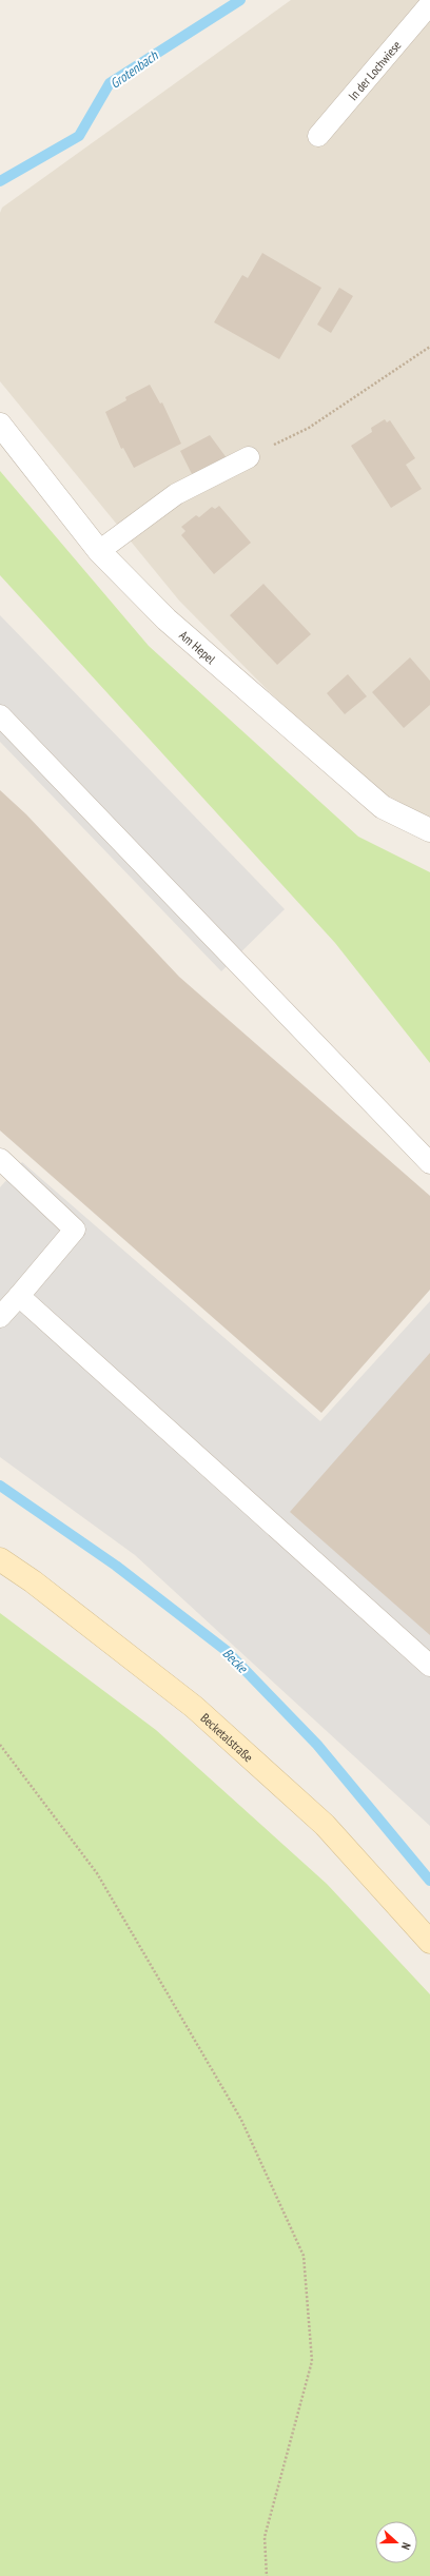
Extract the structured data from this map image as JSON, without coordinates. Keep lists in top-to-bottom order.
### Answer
{
  "streets": {
    "main road": ["Becketalstraße"],
    "street": ["Am Hepel"],
    "lane": ["In der Lochwiese"]
  },
  "water": ["Grotenbach", "Becke"],
  "north": "right"
}
